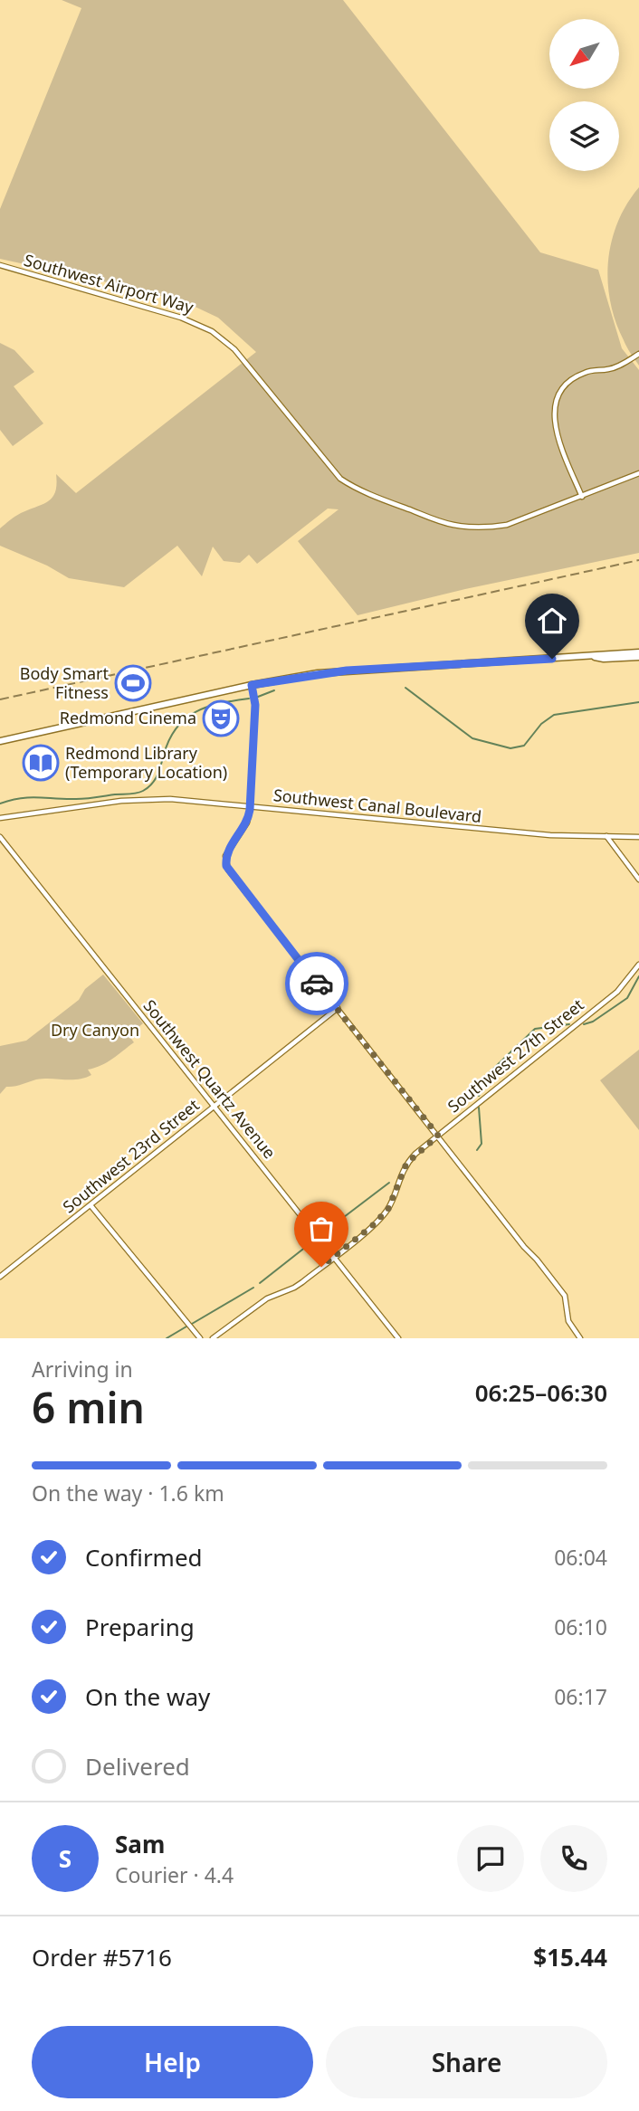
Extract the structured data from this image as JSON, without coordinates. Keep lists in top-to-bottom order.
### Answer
{
  "streets": {
    "main road": [
      "Southwest Airport Way",
      "Southwest Canal Boulevard",
      "Southwest 27th Street",
      "Southwest Quartz Avenue",
      "Southwest 23rd Street"
    ]
  },
  "crossings": [
    ["Southwest 27th Street", "Southwest Quartz Avenue"],
    ["Southwest Quartz Avenue", "Southwest 23rd Street"]
  ],
  "parks": ["Dry Canyon"],
  "places": {
    "sports": ["Body Smart Fitness"],
    "theatre": ["Redmond Cinema"],
    "library": ["Redmond Library (Temporary Location)"]
  },
  "north": "bottom left",
  "page": {
    "heading": ["6 min", "Arriving in", "06:25–06:30"],
    "panel": [
      "Sam",
      "Courier · 4.4",
      "Order #5716",
      "$15.44"
    ],
    "bar": "On the way · 1.6 km",
    "list": [
      ["Confirmed", "06:04"],
      ["Preparing", "06:10"],
      ["On the way", "06:17"],
      "Delivered"
    ],
    "round": "S",
    "buttons": ["Help", "Share"]
  }
}
